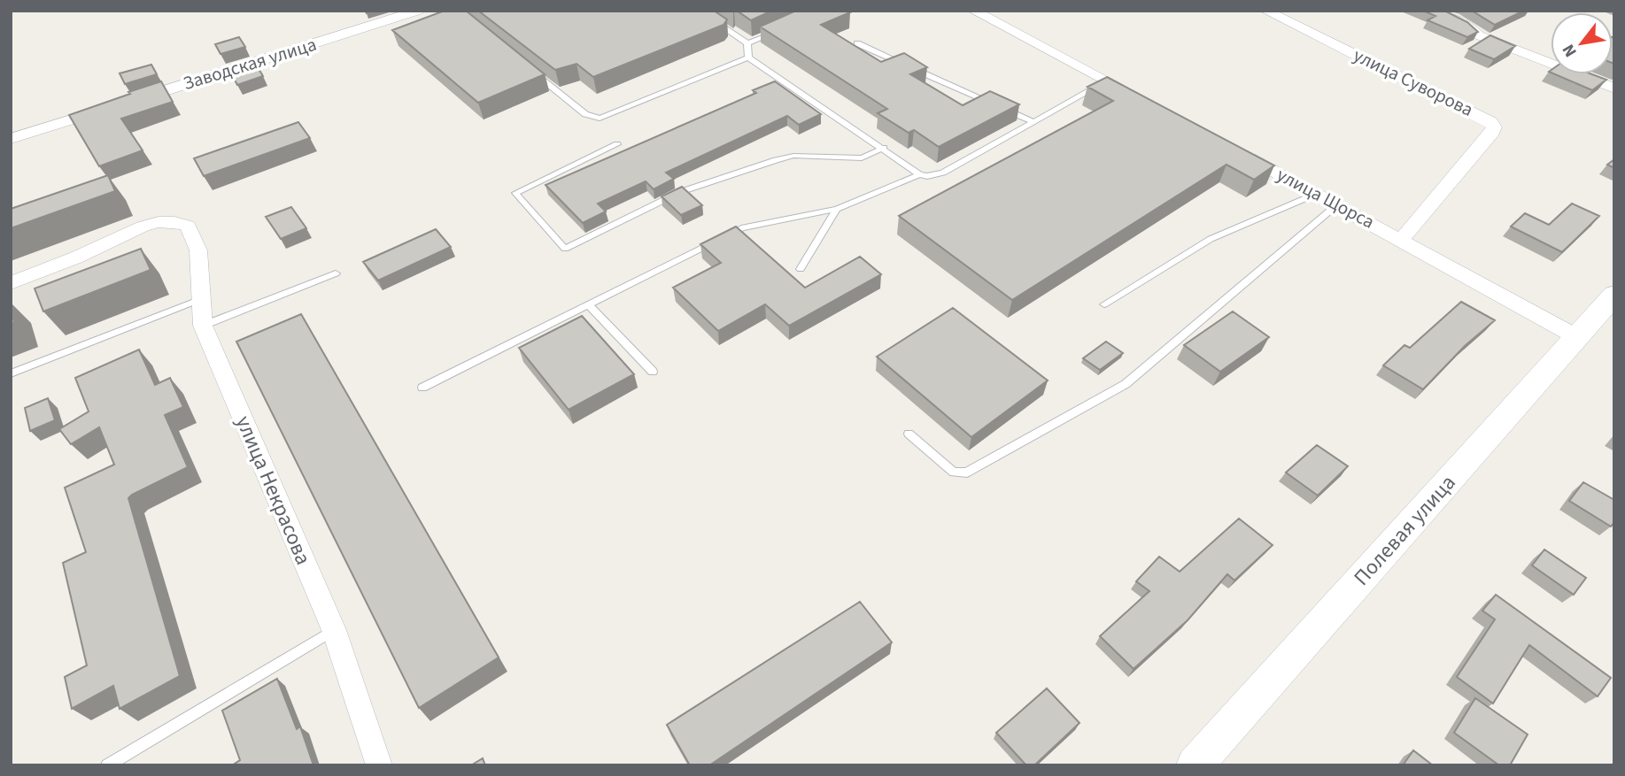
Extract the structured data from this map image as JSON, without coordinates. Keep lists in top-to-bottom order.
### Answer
{
  "streets": {
    "street": [
      "Заводская улица",
      "улица Суворова",
      "улица Щорса",
      "улица Некрасова",
      "Полевая улица"
    ]
  },
  "crossings": [
    ["улица Суворова", "улица Щорса"],
    ["улица Щорса", "Полевая улица"]
  ],
  "north": "bottom left"
}
